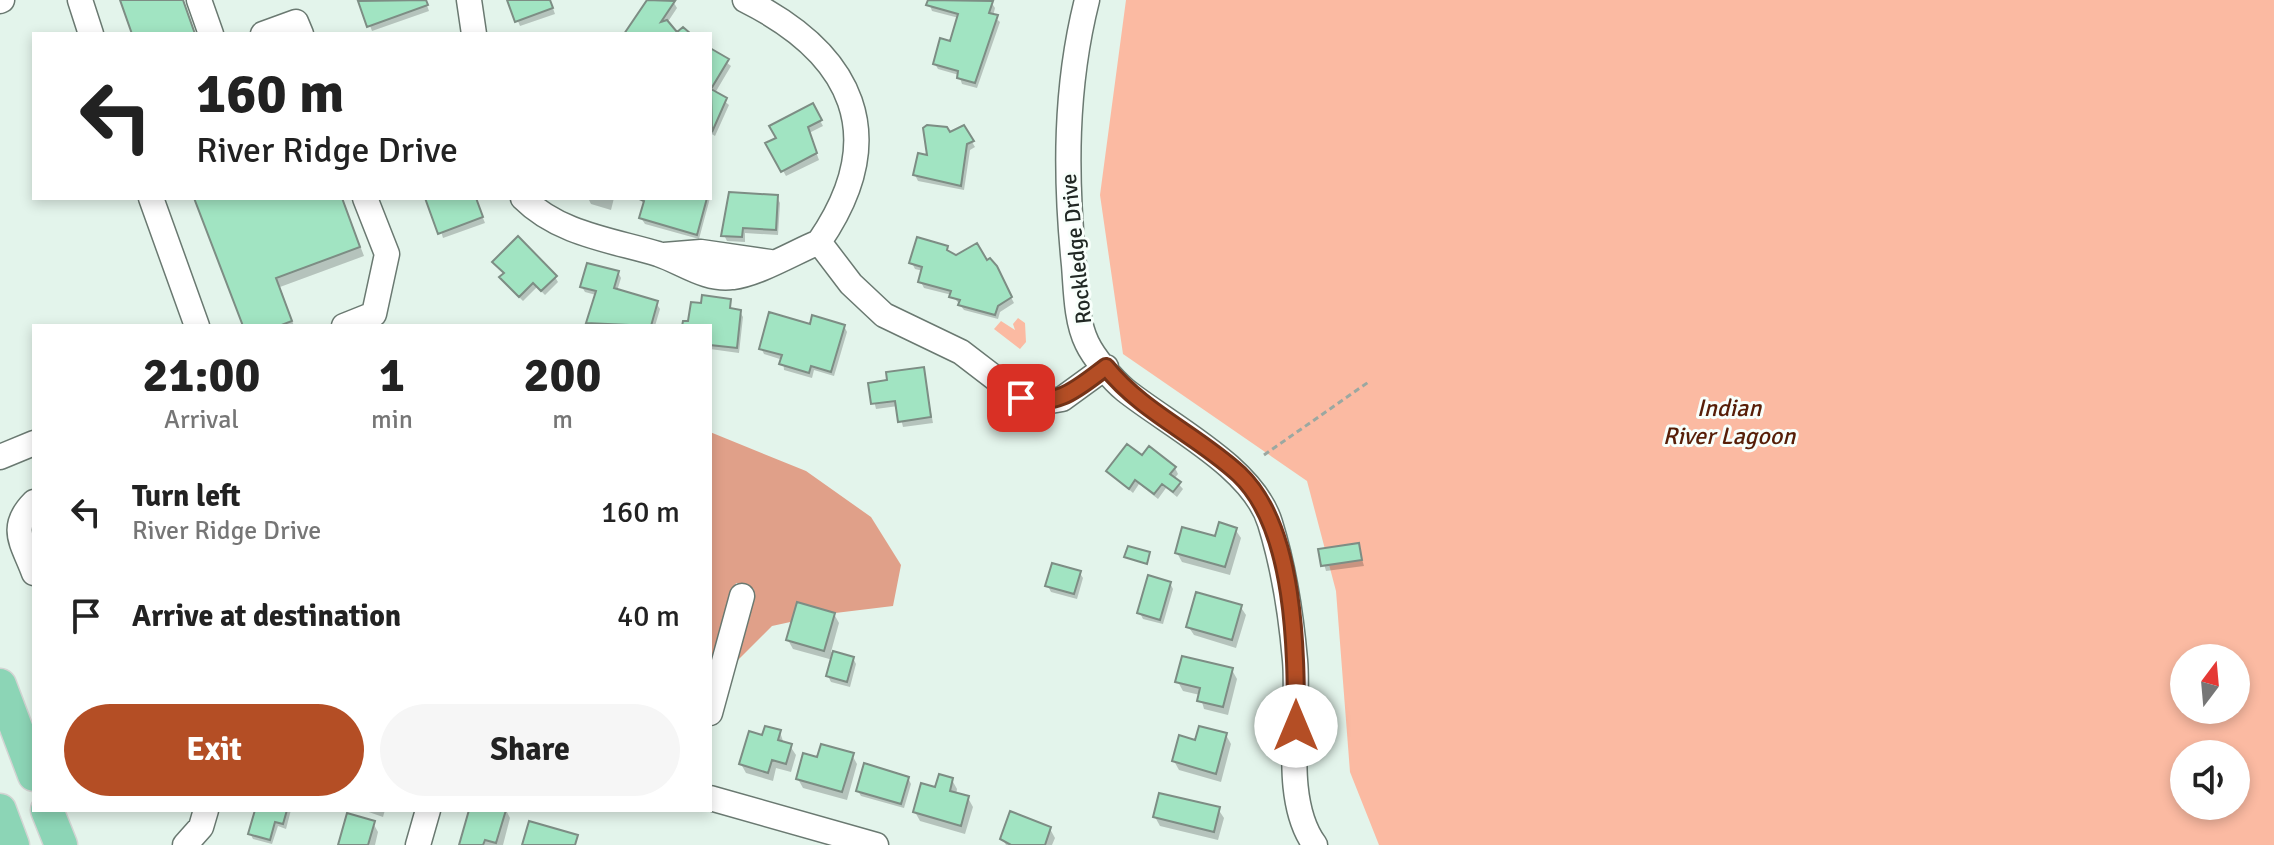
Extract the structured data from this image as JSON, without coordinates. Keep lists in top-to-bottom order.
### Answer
{
  "streets": {
    "street": ["Rockledge Drive"]
  },
  "water": ["Indian River Lagoon"],
  "north": "top",
  "page": {
    "turn": ["160 m", "River Ridge Drive"],
    "eta": [
      "21:00",
      "Arrival",
      "1",
      "min",
      "200",
      "m"
    ],
    "list": [
      {
        "name": "Turn left",
        "note": "River Ridge Drive",
        "value": "160 m"
      },
      {
        "name": "Arrive at destination",
        "value": "40 m"
      }
    ],
    "buttons": ["Exit", "Share"]
  }
}
